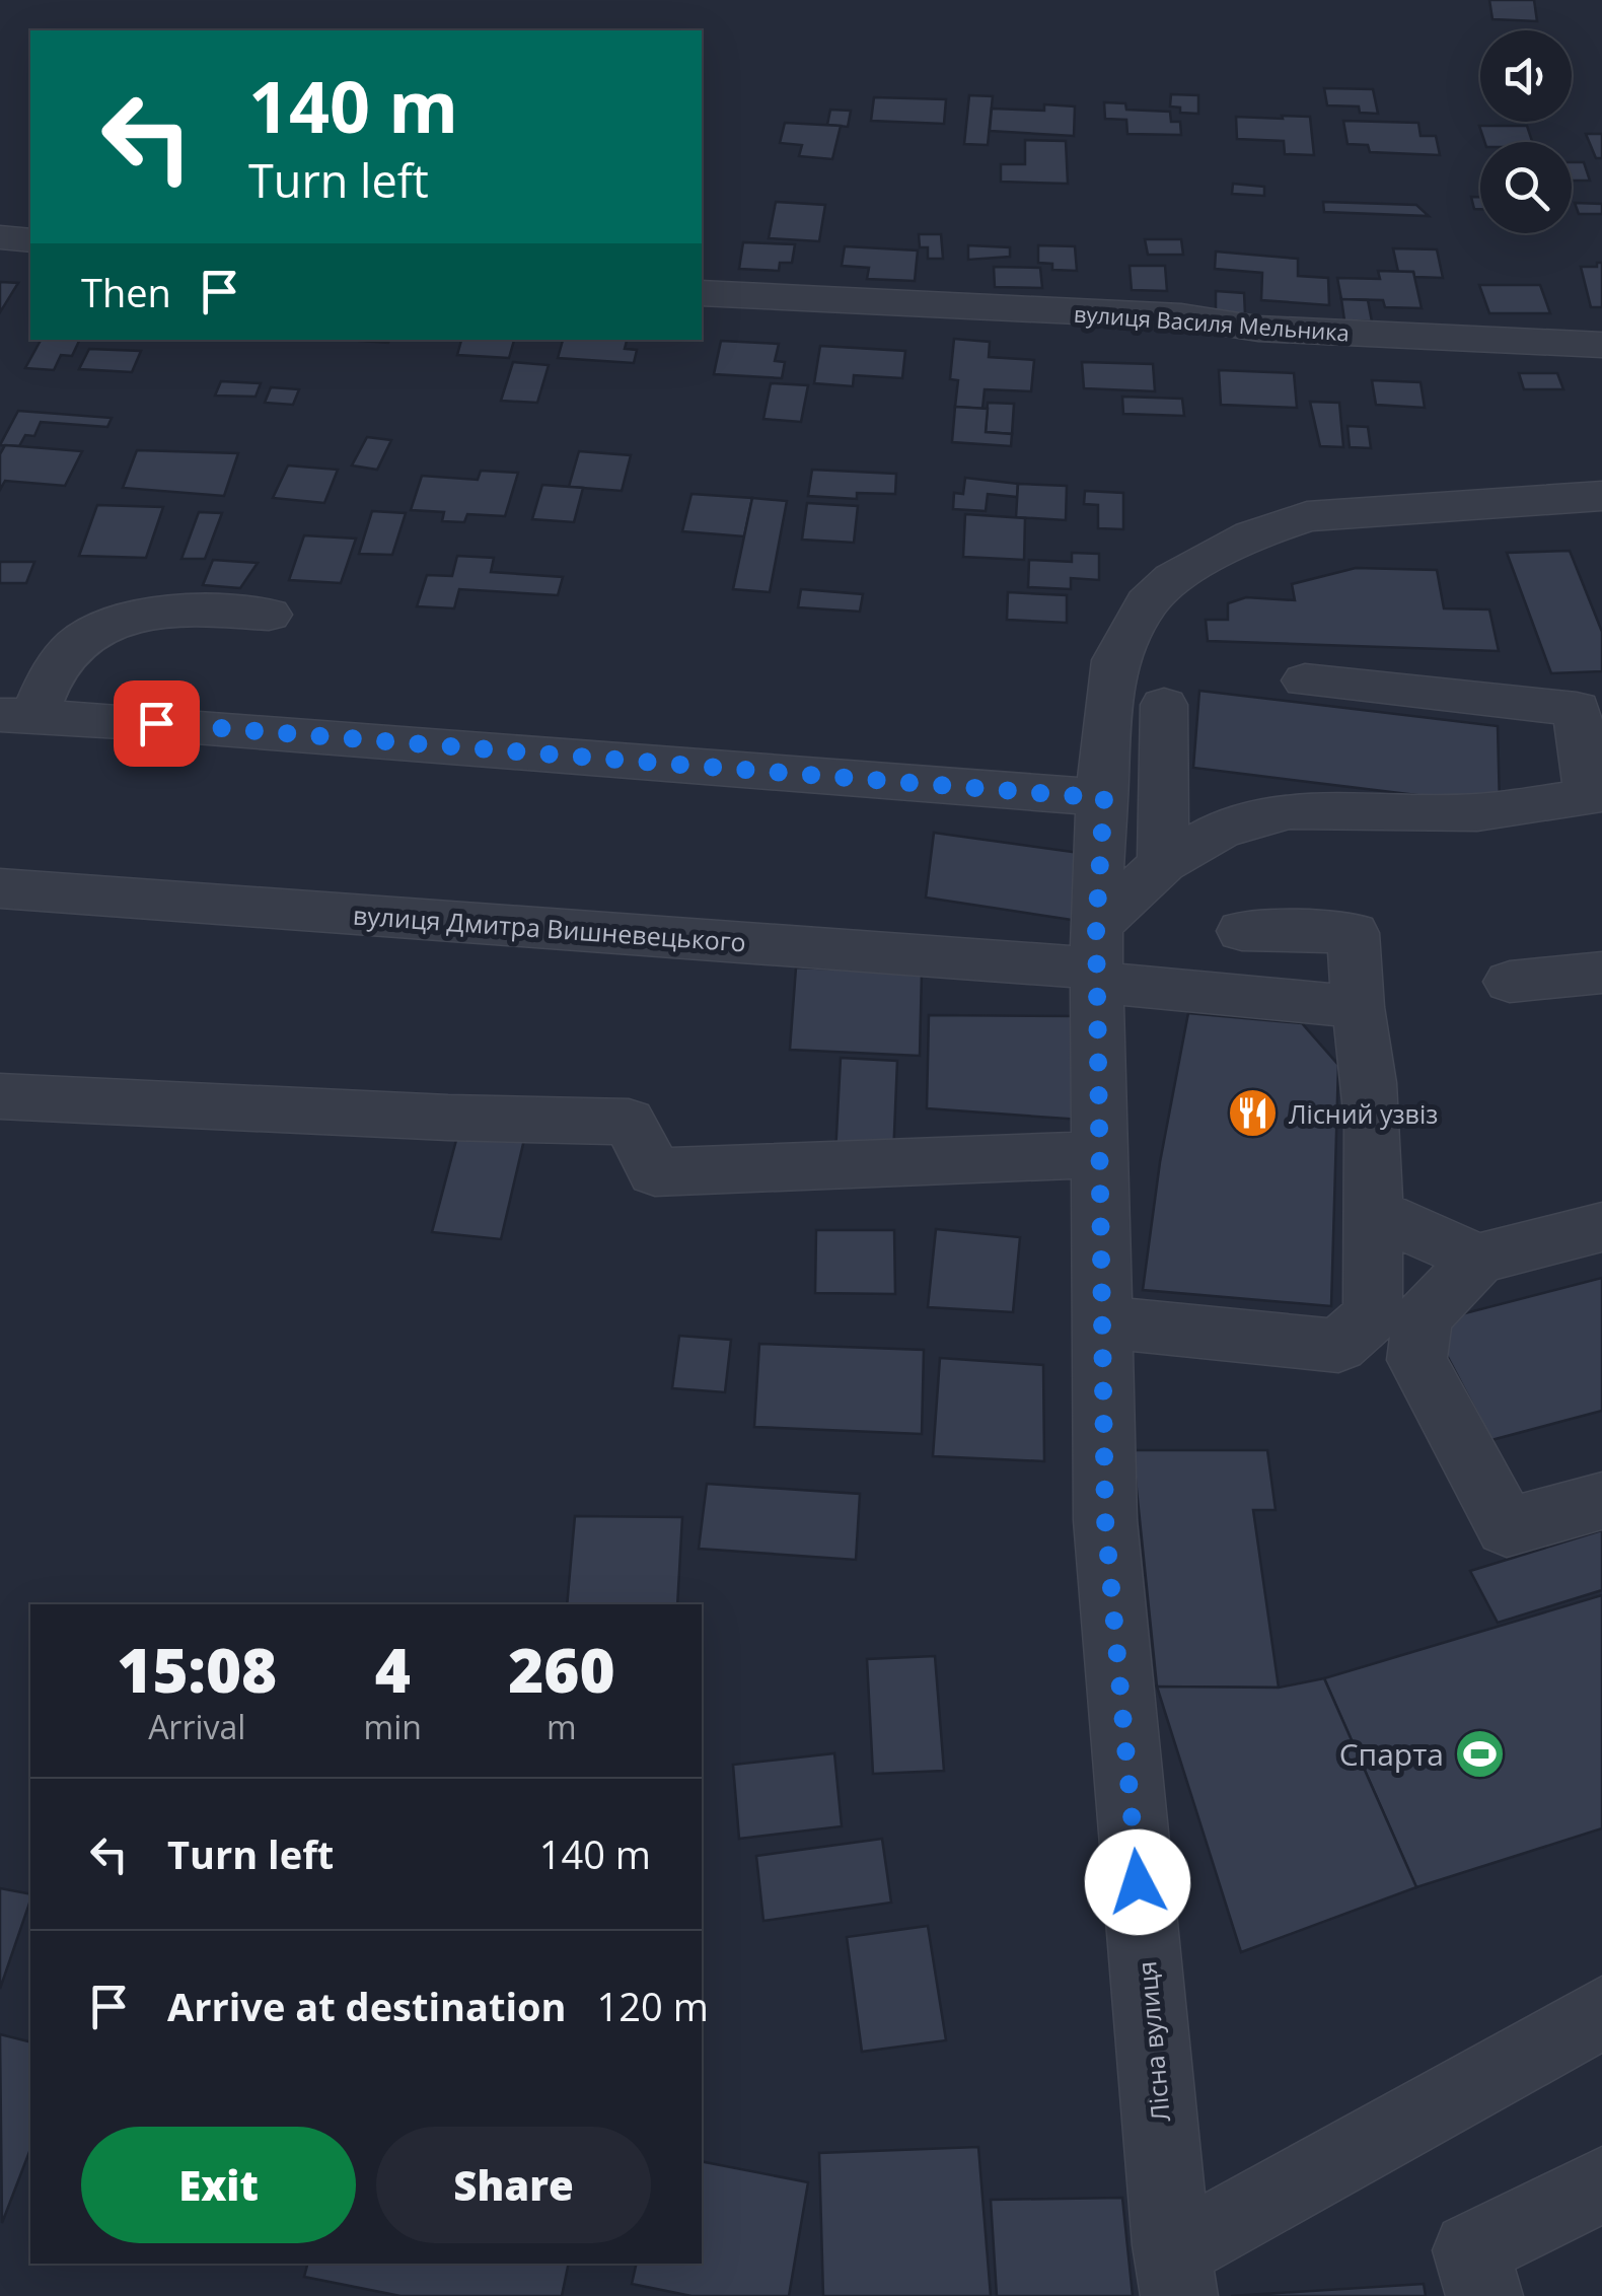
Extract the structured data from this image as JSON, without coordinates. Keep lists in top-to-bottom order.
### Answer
{
  "streets": {
    "street": ["вулиця Василя Мельника", "вулиця Дмитра Вишневецького", "Лісна вулиця"]
  },
  "crossings": [
    ["вулиця Дмитра Вишневецького", "Лісна вулиця"]
  ],
  "places": {
    "restaurant": ["Лісний узвіз"],
    "sports": ["Спарта"]
  },
  "page": {
    "turn": ["140 m", "Turn left"],
    "then": "Then",
    "eta": [
      "15:08",
      "Arrival",
      "4",
      "min",
      "260",
      "m"
    ],
    "list": [
      {
        "name": "Turn left",
        "value": "140 m"
      },
      {
        "name": "Arrive at destination",
        "value": "120 m"
      }
    ],
    "buttons": ["Exit", "Share"]
  }
}
